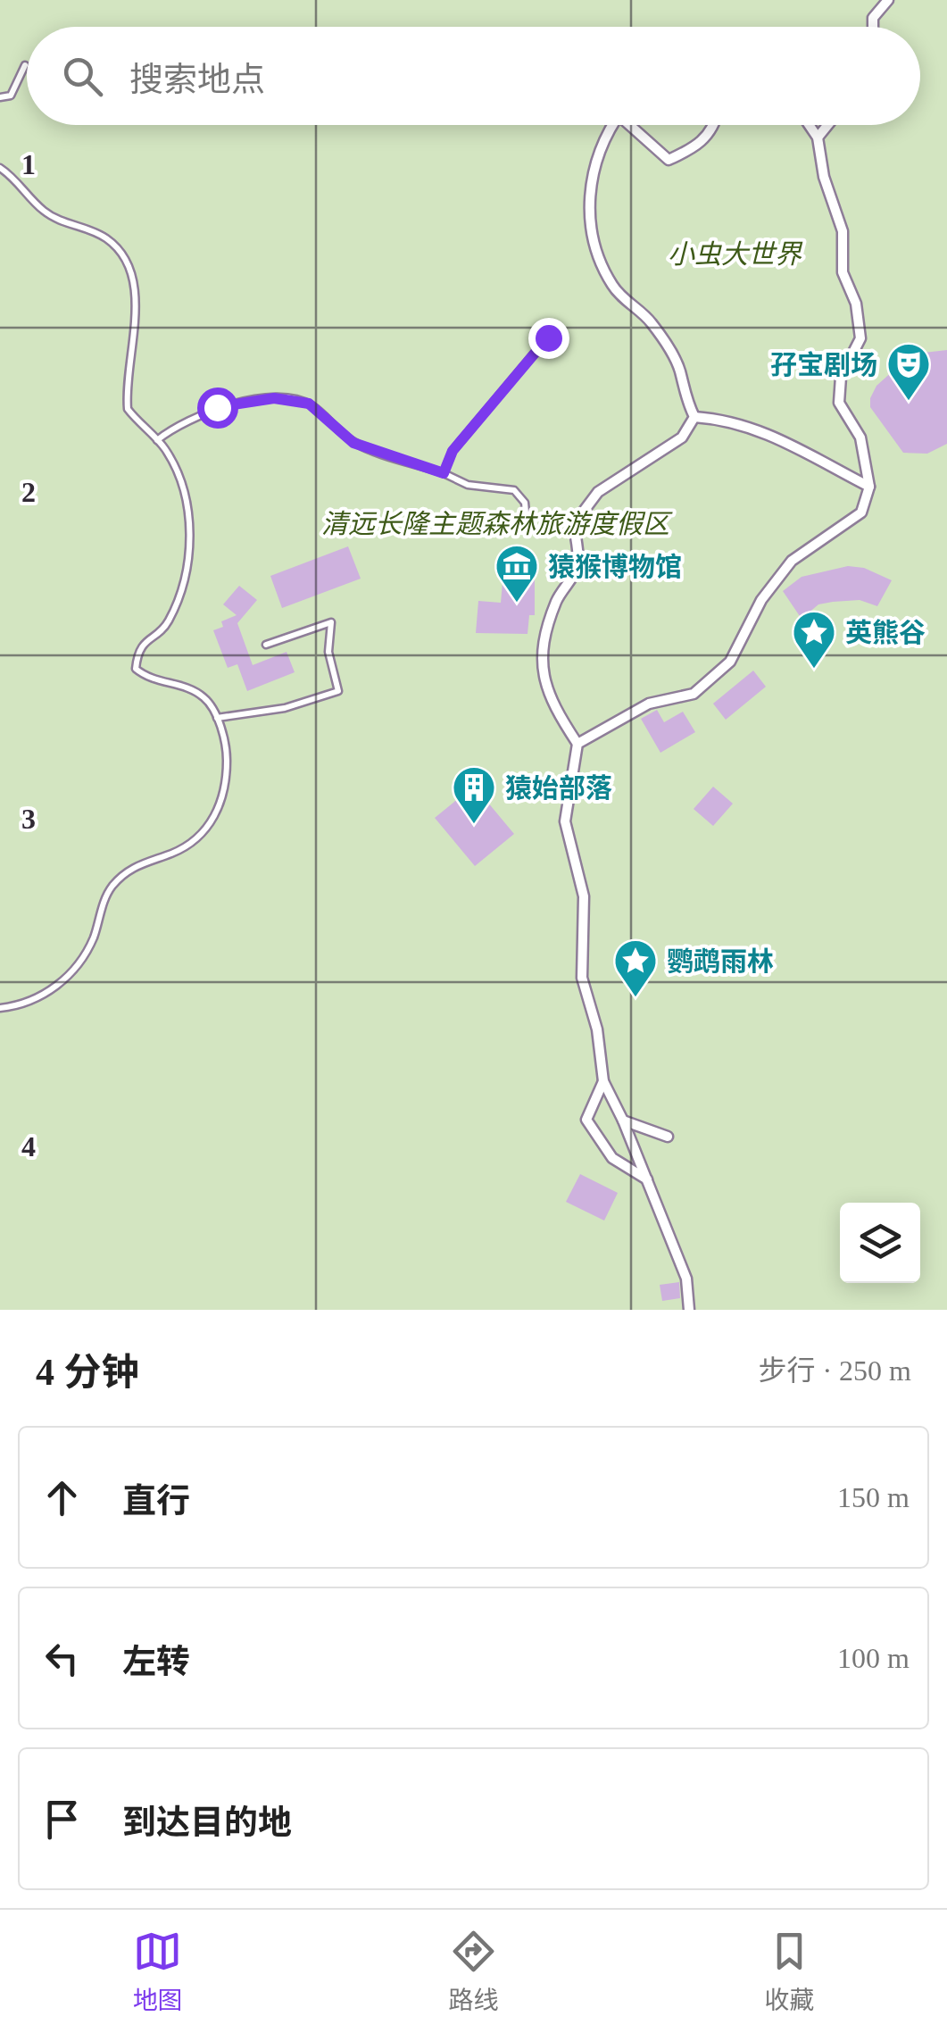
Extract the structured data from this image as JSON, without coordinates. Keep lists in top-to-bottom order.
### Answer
{
  "parks": ["小虫大世界", "清远长隆主题森林旅游度假区"],
  "places": {
    "theatre": ["孖宝剧场"],
    "museum": ["猿猴博物馆"],
    "place": ["英熊谷", "鹦鹉雨林"],
    "building": ["猿始部落"]
  },
  "page": {
    "search": "搜索地点",
    "heading": ["4 分钟", "步行 · 250 m"],
    "list": [
      ["直行", "150 m"],
      ["左转", "100 m"],
      "到达目的地"
    ],
    "nav": ["地图", "路线", "收藏"]
  },
  "grid": {
    "rows": [
      "1",
      "2",
      "3",
      "4"
    ]
  }
}
